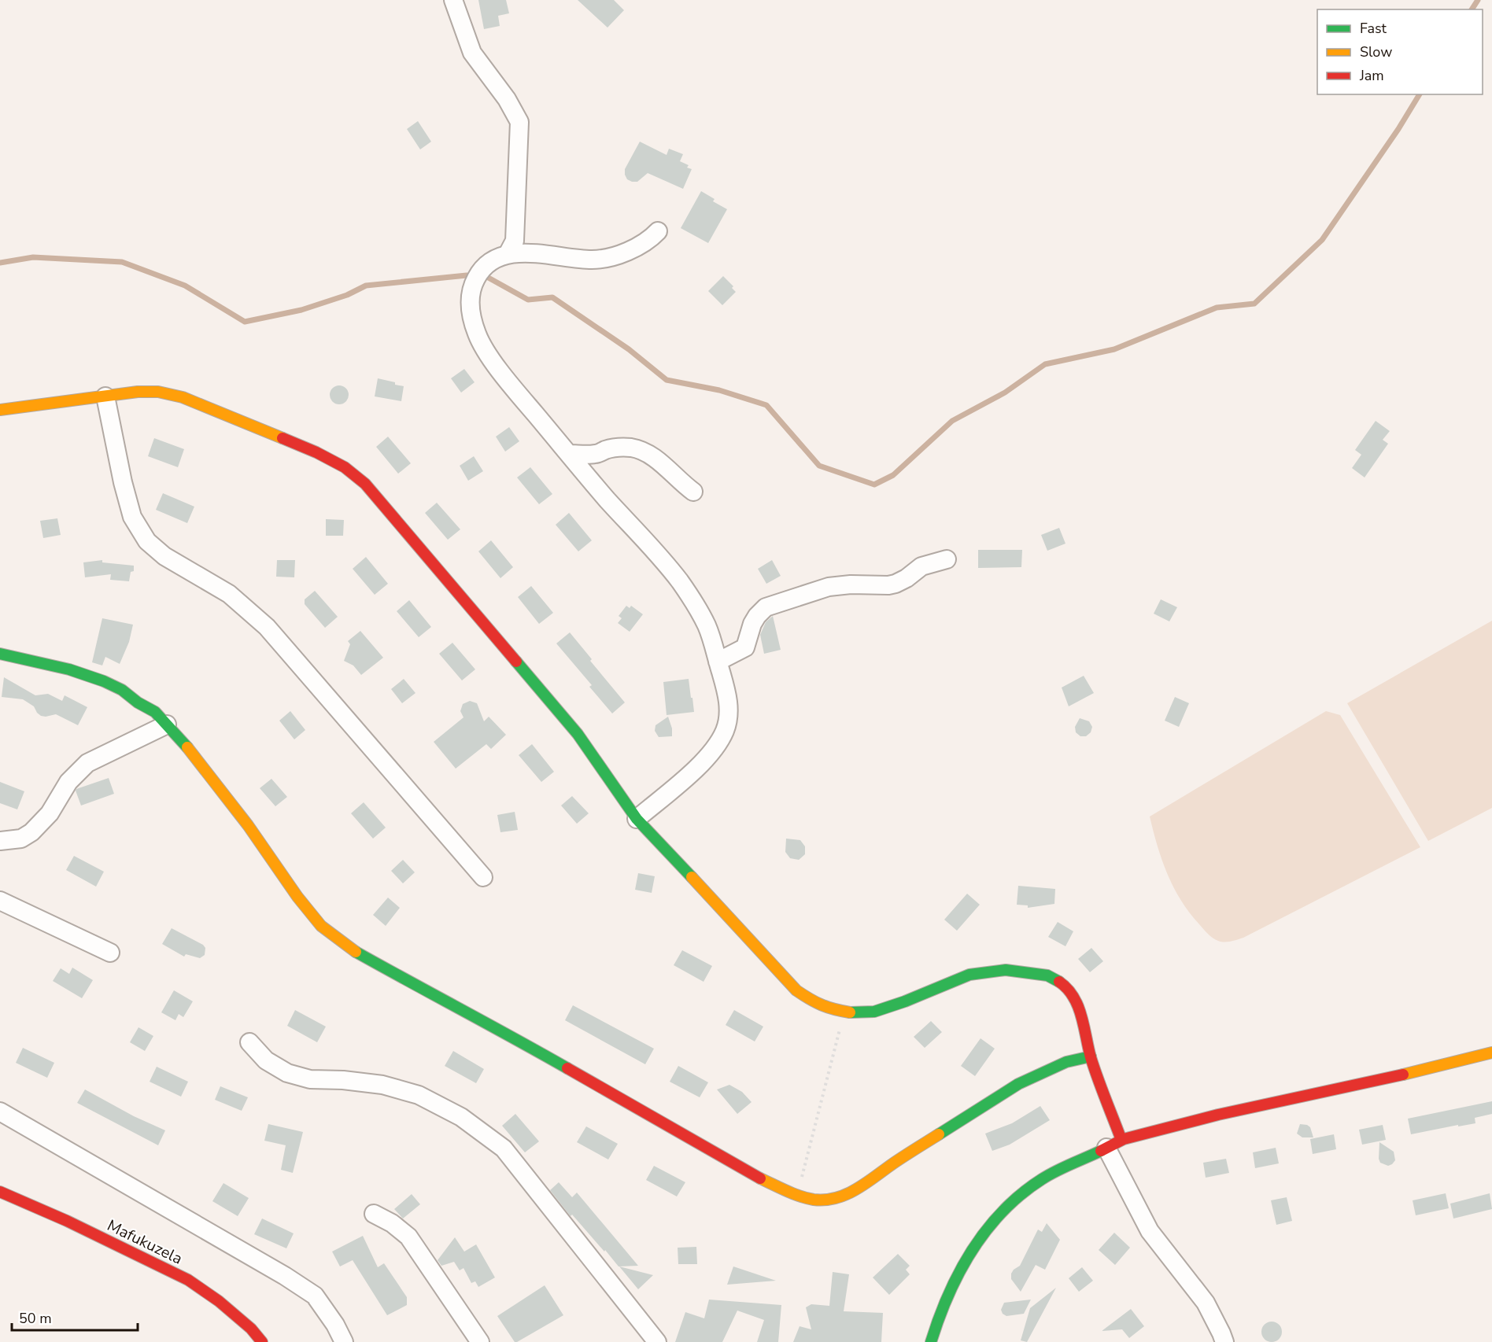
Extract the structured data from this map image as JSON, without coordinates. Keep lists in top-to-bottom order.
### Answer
{
  "streets": {
    "street": ["Mafukuzela"]
  },
  "legend": ["Fast", "Slow", "Jam"],
  "scale_bar": "50 m"
}
